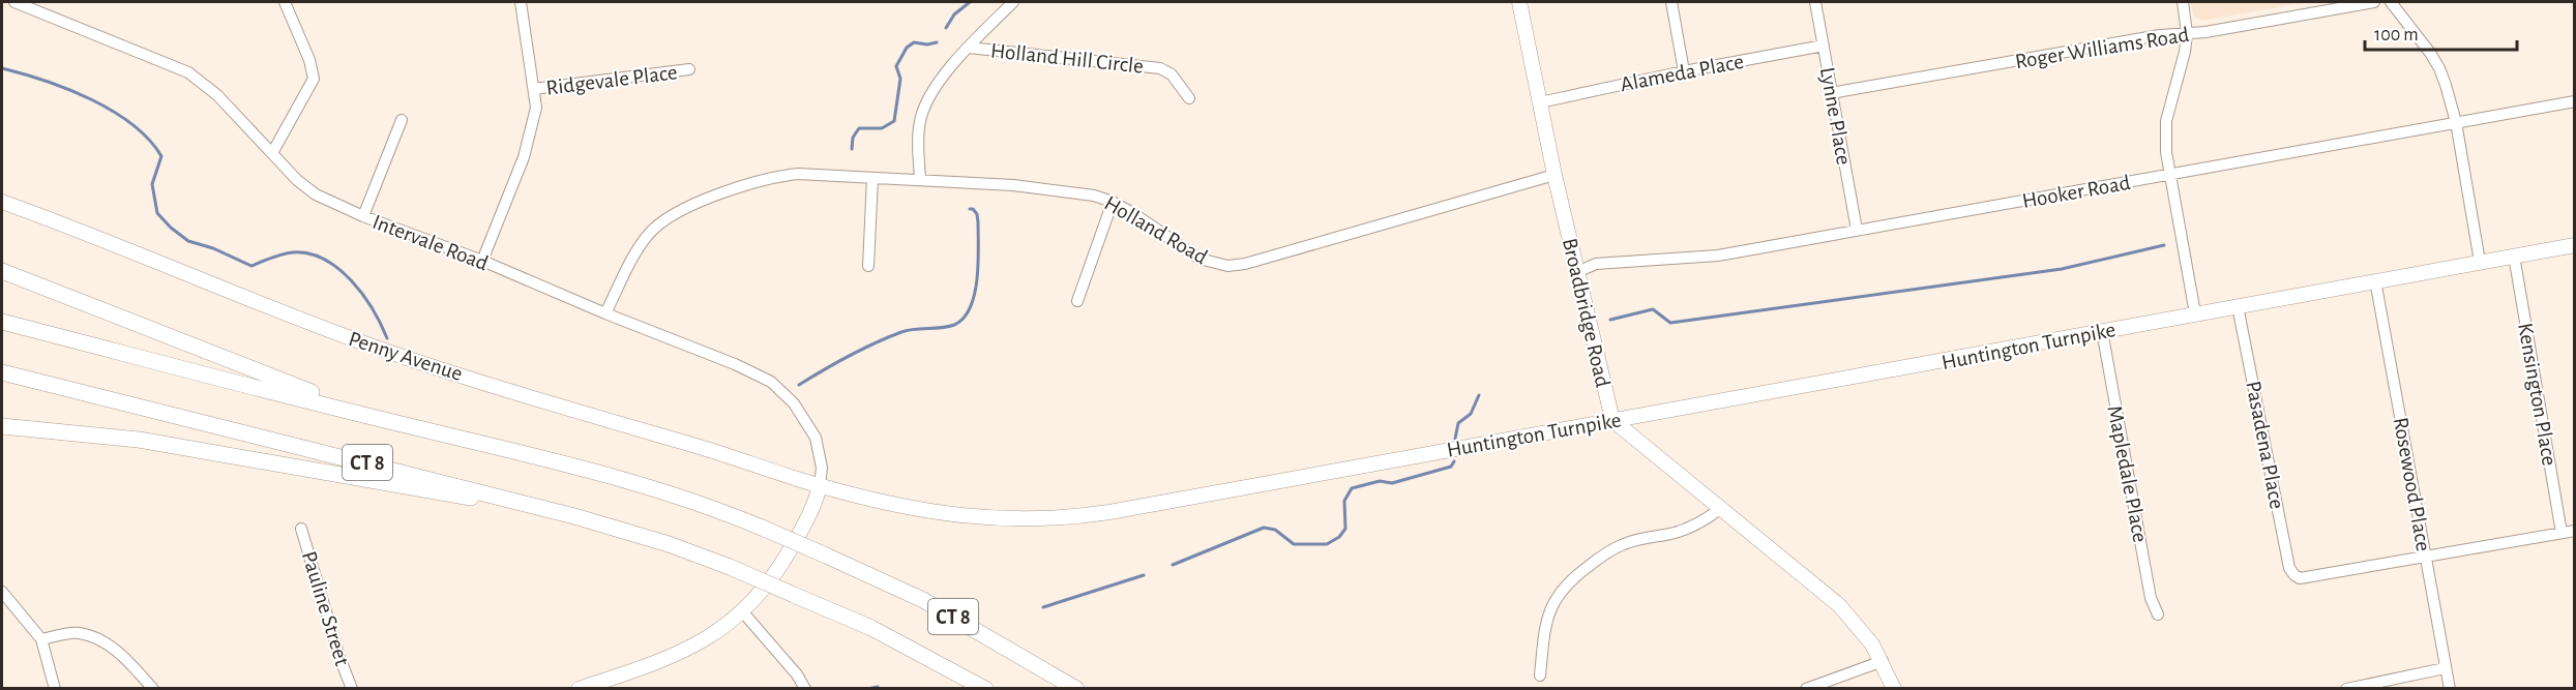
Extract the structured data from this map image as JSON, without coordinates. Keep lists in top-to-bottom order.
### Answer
{
  "streets": {
    "highway": ["CT 8"],
    "main road": ["Broadbridge Road", "Huntington Turnpike", "Penny Avenue"],
    "street": [
      "Roger Williams Road",
      "Holland Hill Circle",
      "Alameda Place",
      "Ridgevale Place",
      "Lynne Place",
      "Hooker Road",
      "Holland Road",
      "Intervale Road",
      "Kensington Place",
      "Pasadena Place",
      "Mapledale Place",
      "Rosewood Place",
      "Pauline Street"
    ]
  },
  "crossings": [
    ["Roger Williams Road", "Lynne Place"],
    ["Alameda Place", "Lynne Place"],
    ["Alameda Place", "Broadbridge Road"],
    ["Lynne Place", "Hooker Road"],
    ["Hooker Road", "Broadbridge Road"],
    ["Holland Road", "Intervale Road"],
    ["Holland Road", "Broadbridge Road"],
    ["Intervale Road", "Huntington Turnpike"],
    ["Intervale Road", "Penny Avenue"],
    ["Broadbridge Road", "Huntington Turnpike"],
    ["Huntington Turnpike", "Penny Avenue"],
    ["Huntington Turnpike", "Kensington Place"],
    ["Huntington Turnpike", "Pasadena Place"],
    ["Huntington Turnpike", "Mapledale Place"],
    ["Huntington Turnpike", "Rosewood Place"],
    ["Pasadena Place", "Rosewood Place"]
  ],
  "scale_bar": "100 m"
}
